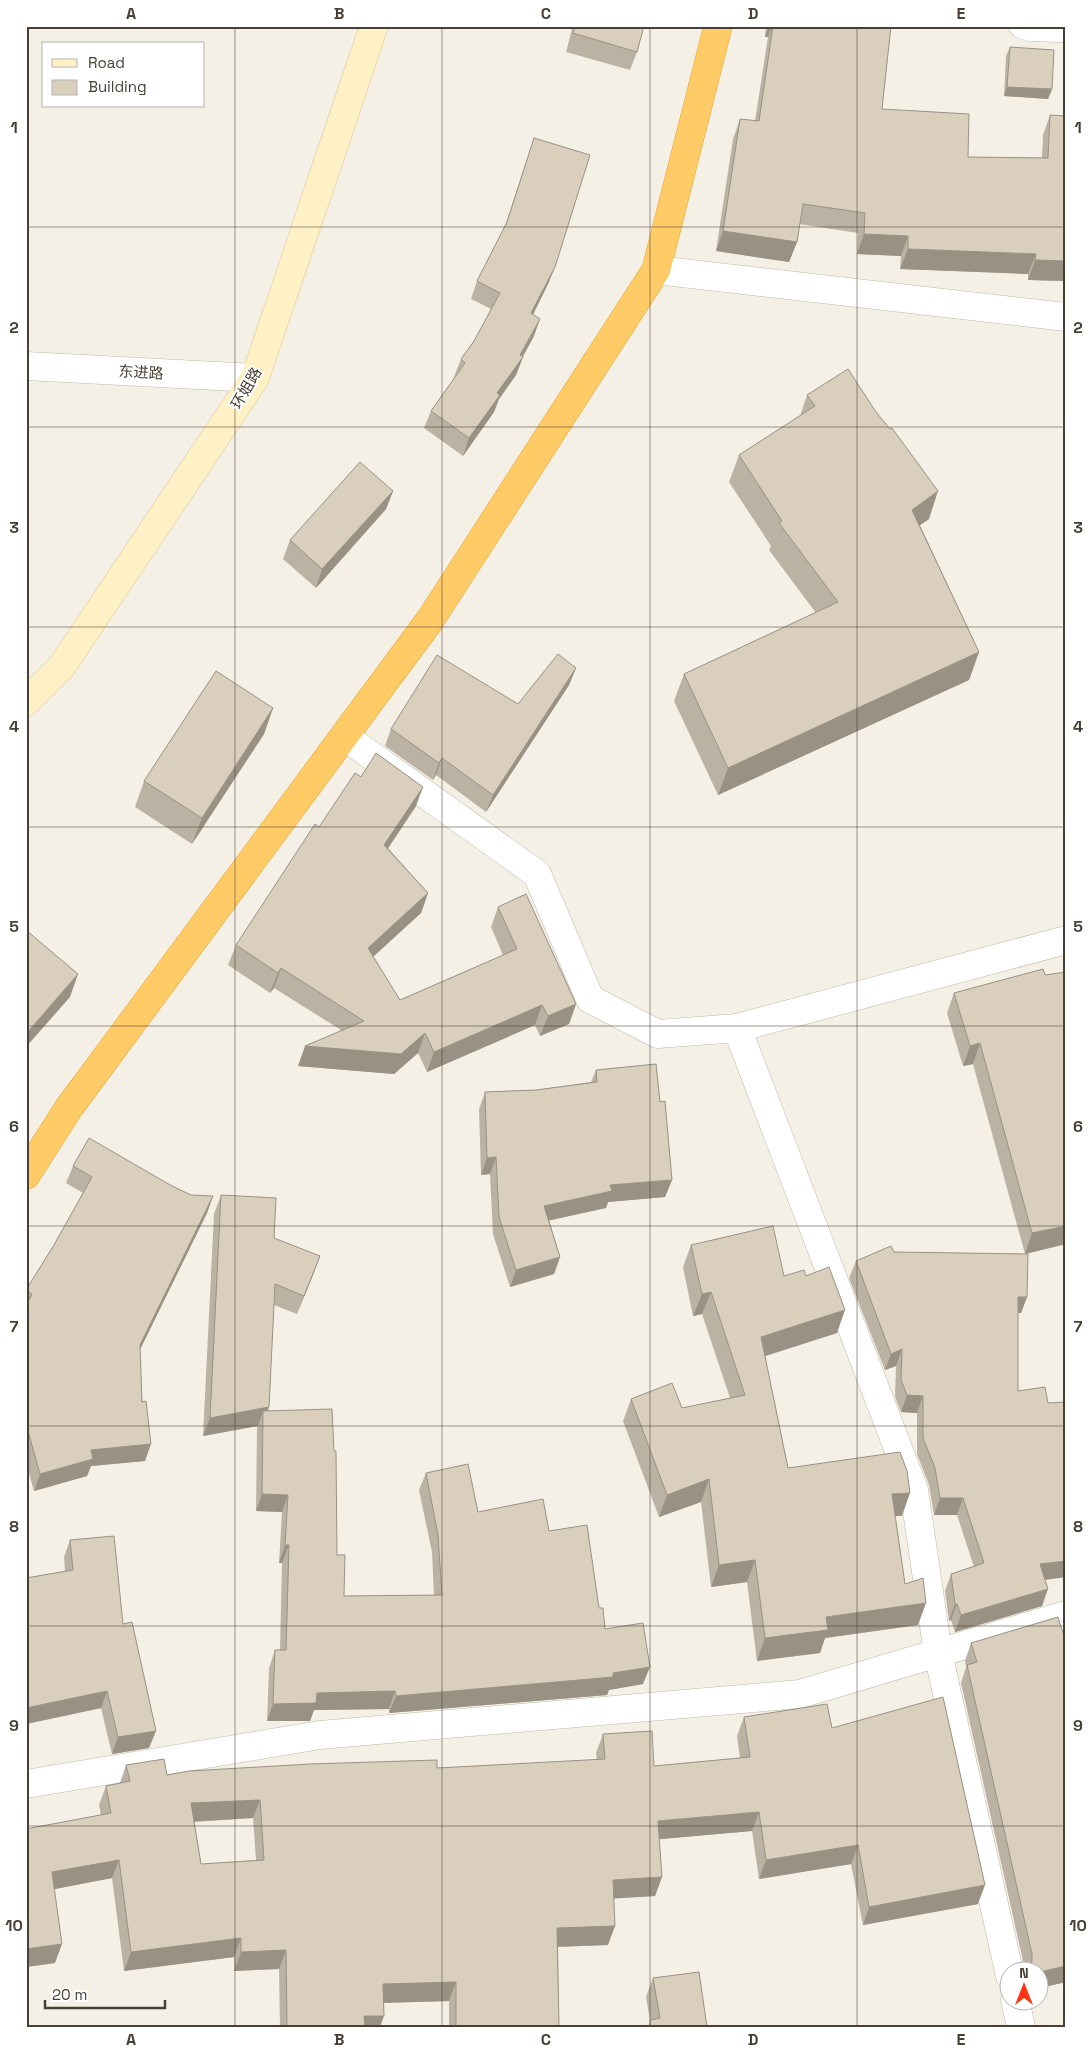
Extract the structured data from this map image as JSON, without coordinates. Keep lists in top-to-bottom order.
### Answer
{
  "streets": {
    "street": ["东进路", "环姐路"]
  },
  "crossings": [
    ["东进路", "环姐路"]
  ],
  "legend": ["Road", "Building"],
  "scale_bar": "20 m",
  "north": "top",
  "grid": {
    "columns": [
      "A",
      "B",
      "C",
      "D",
      "E"
    ],
    "rows": [
      "1",
      "2",
      "3",
      "4",
      "5",
      "6",
      "7",
      "8",
      "9",
      "10"
    ]
  }
}
